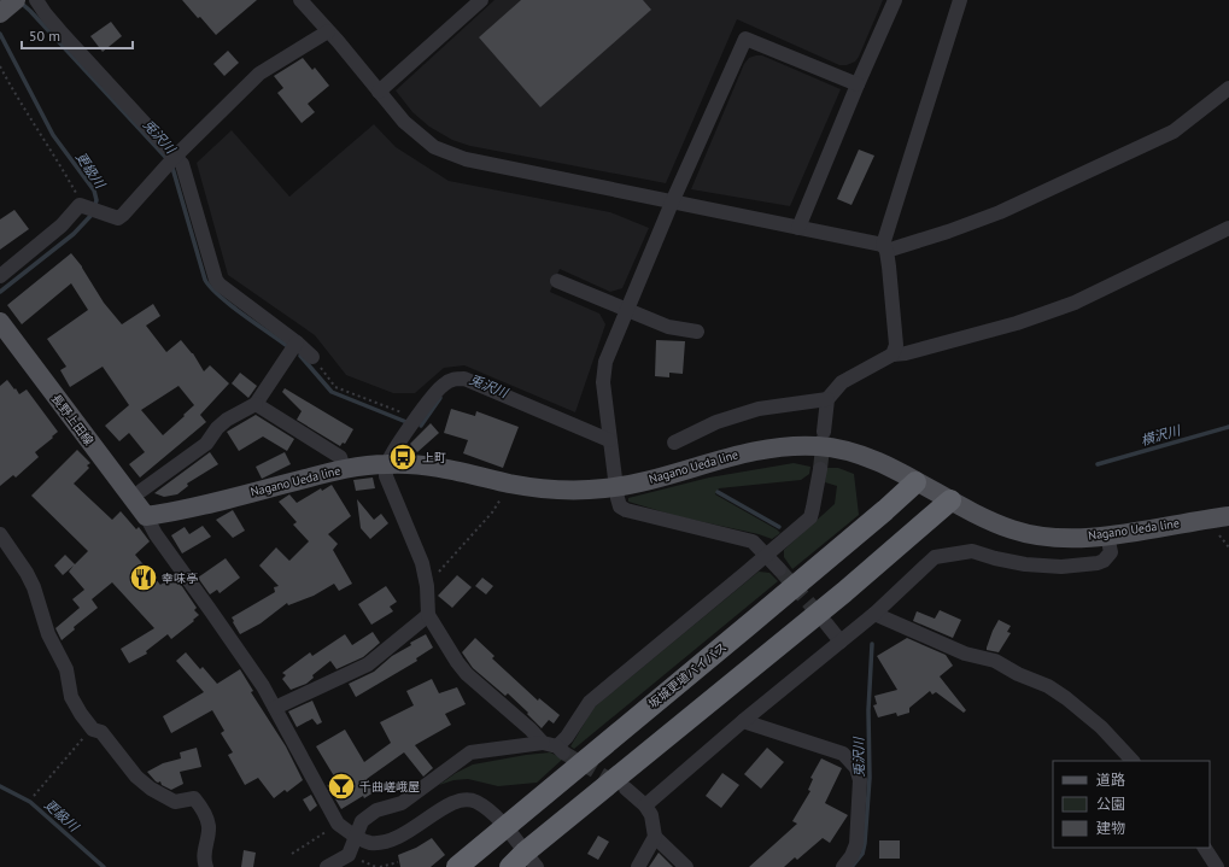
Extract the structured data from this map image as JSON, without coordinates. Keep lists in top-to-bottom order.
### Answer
{
  "streets": {
    "highway": ["坂城更埴バイパス"],
    "main road": ["長野上田線", "Nagano Ueda line"]
  },
  "crossings": [
    ["長野上田線", "Nagano Ueda line"],
    ["Nagano Ueda line", "坂城更埴バイパス"]
  ],
  "water": ["兎沢川", "更級川", "横沢川"],
  "places": {
    "bus stop": ["上町"],
    "restaurant": ["幸味亭"],
    "bar": ["千曲嵯峨屋"]
  },
  "legend": ["道路", "公園", "建物"],
  "scale_bar": "50 m"
}
